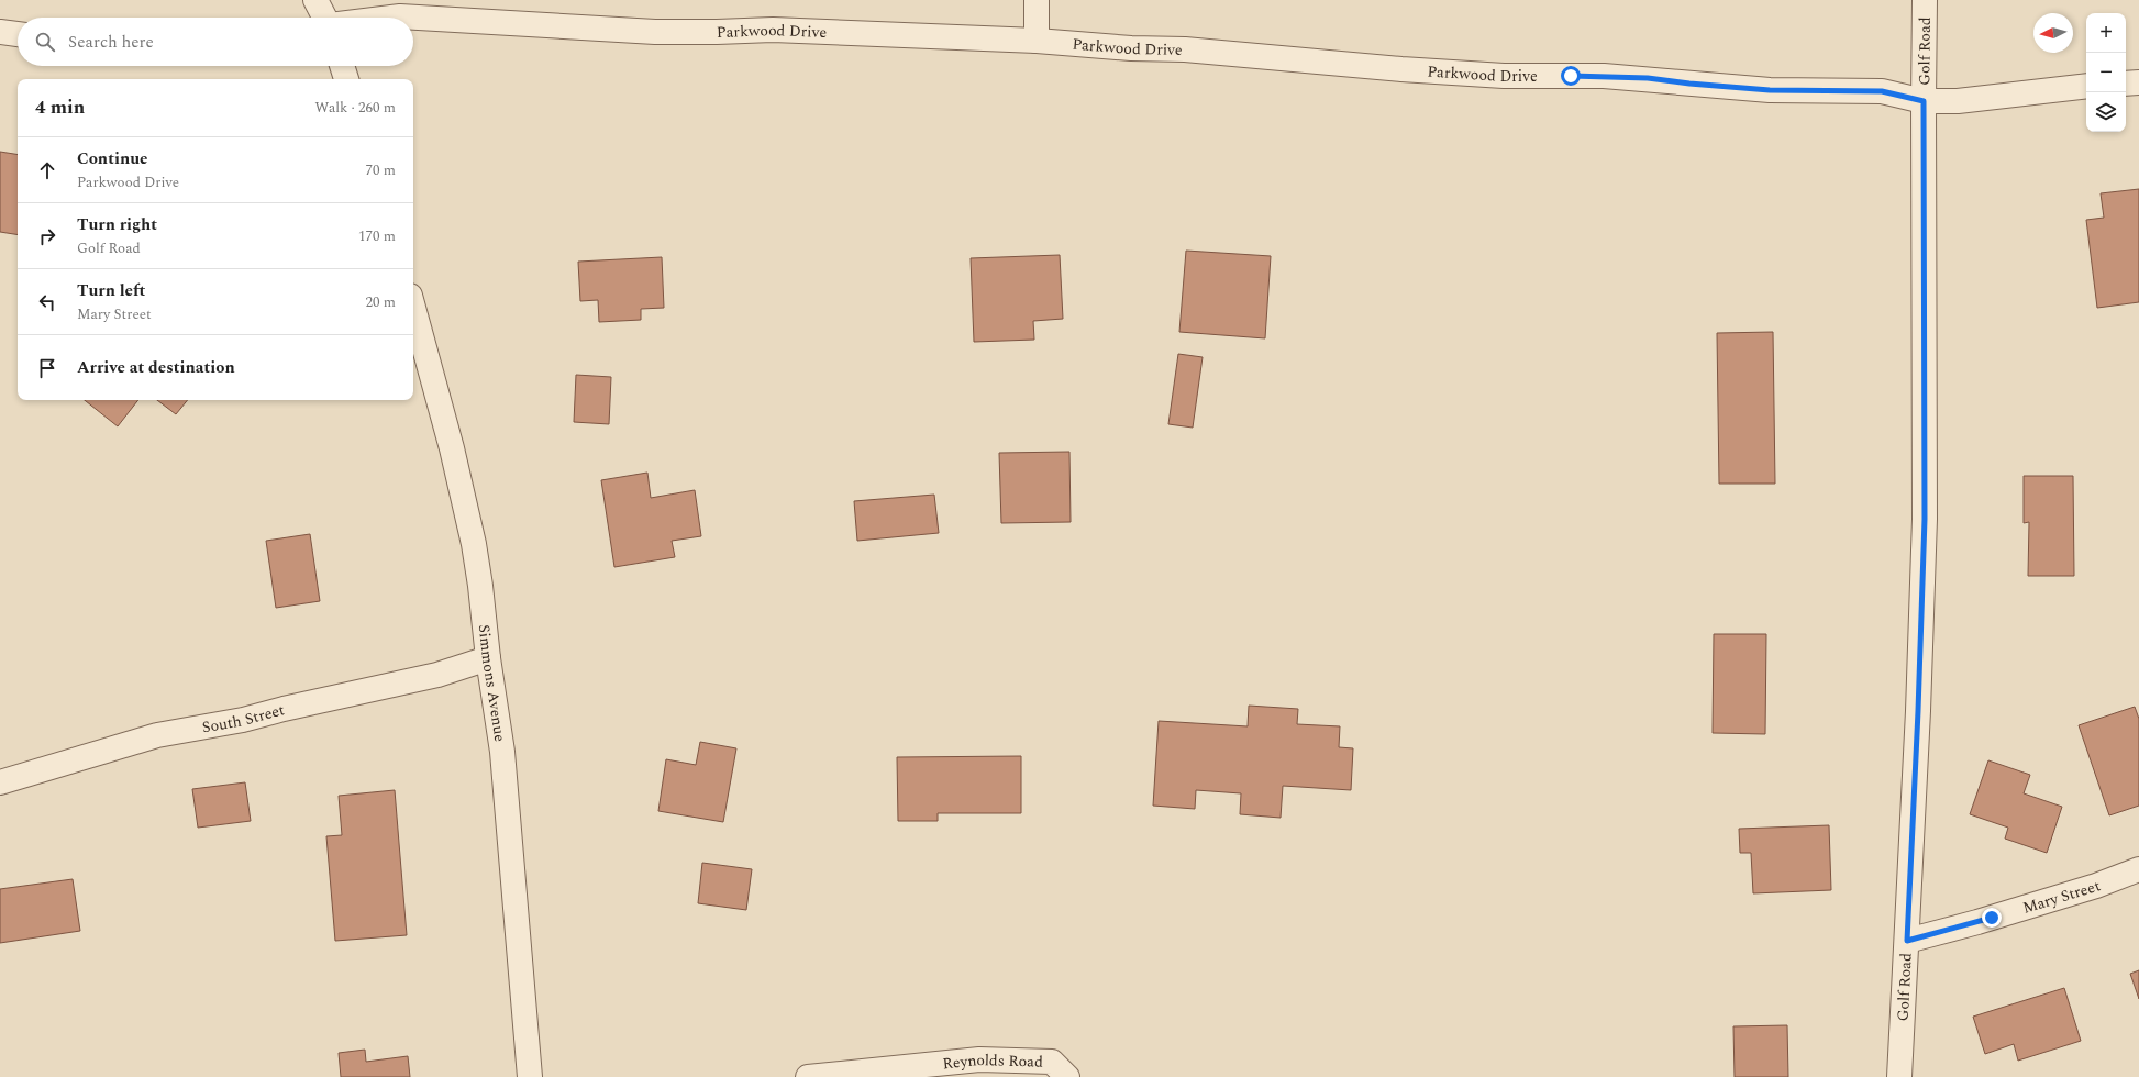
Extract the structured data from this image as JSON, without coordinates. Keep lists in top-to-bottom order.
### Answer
{
  "streets": {
    "street": [
      "Parkwood Drive",
      "Golf Road",
      "Simmons Avenue",
      "South Street",
      "Mary Street",
      "Reynolds Road"
    ]
  },
  "crossings": [
    ["Parkwood Drive", "Golf Road"],
    ["Golf Road", "Mary Street"],
    ["Simmons Avenue", "South Street"]
  ],
  "north": "left",
  "page": {
    "map_buttons": ["+", "−"],
    "search": "Search here",
    "heading": ["4 min", "Walk · 260 m"],
    "list": [
      ["Continue", "Parkwood Drive", "70 m"],
      ["Turn right", "Golf Road", "170 m"],
      ["Turn left", "Mary Street", "20 m"],
      "Arrive at destination"
    ]
  }
}
